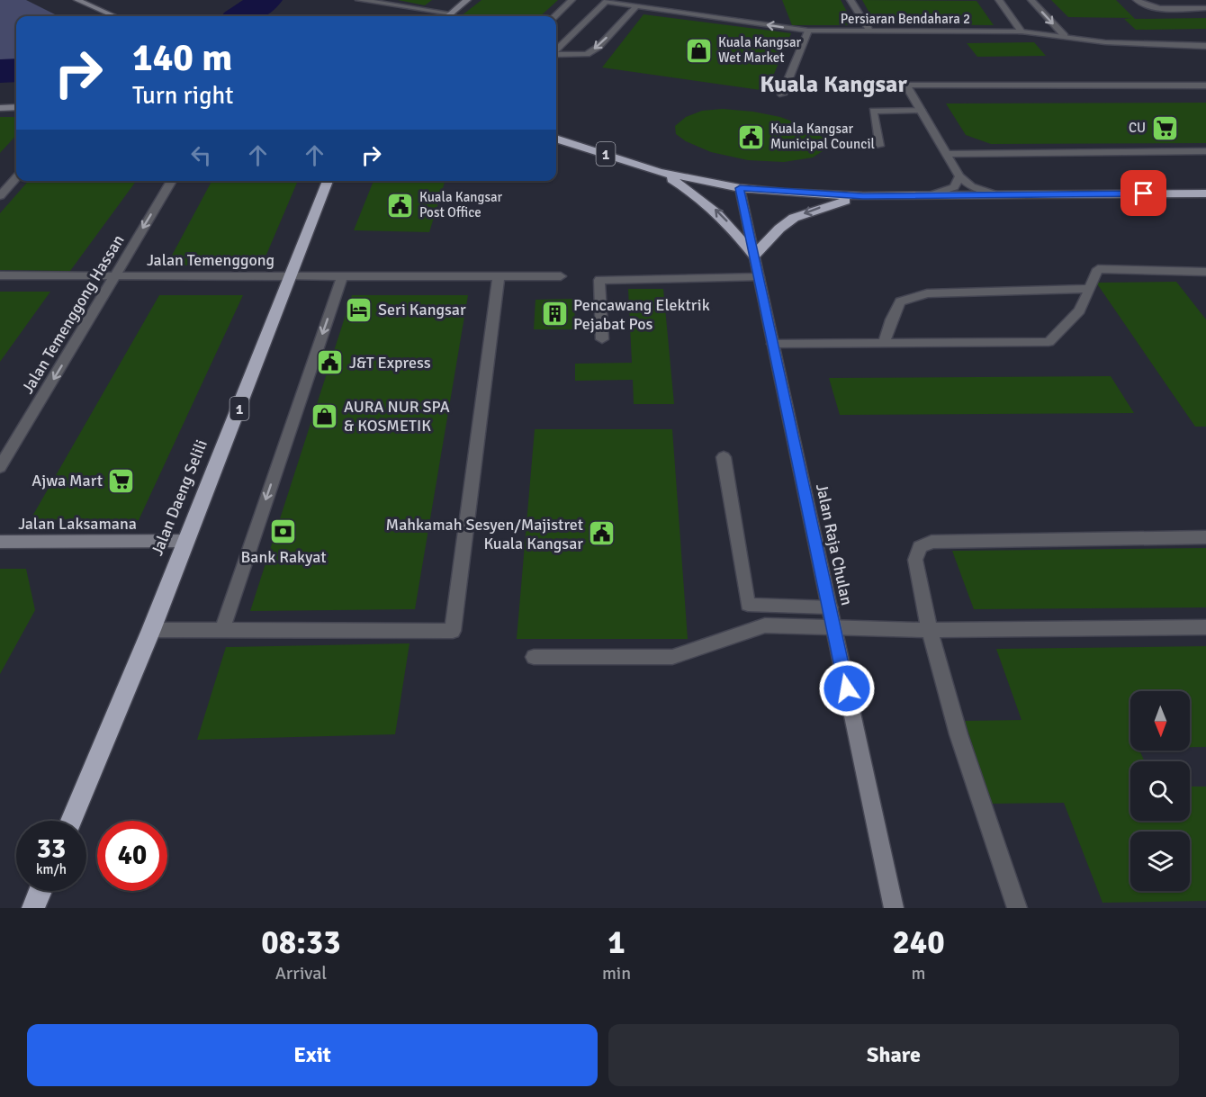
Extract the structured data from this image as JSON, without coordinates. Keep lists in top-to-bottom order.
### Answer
{
  "streets": {
    "highway": ["1", "Jalan Daeng Selili"],
    "street": [
      "Persiaran Bendahara 2",
      "Jalan Temenggong",
      "Jalan Temenggong Hassan",
      "Jalan Laksamana",
      "Jalan Raja Chulan"
    ]
  },
  "crossings": [
    ["1", "Jalan Raja Chulan"],
    ["Jalan Temenggong", "Jalan Temenggong Hassan"],
    ["Jalan Temenggong", "Jalan Daeng Selili"],
    ["Jalan Daeng Selili", "Jalan Laksamana"]
  ],
  "one_way": ["Jalan Temenggong Hassan"],
  "districts": ["Kuala Kangsar"],
  "places": {
    "shop": ["Kuala Kangsar Wet Market", "AURA NUR SPA & KOSMETIK"],
    "supermarket": ["CU", "Ajwa Mart"],
    "public building": [
      "Kuala Kangsar Municipal Council",
      "Kuala Kangsar Post Office",
      "J&T Express",
      "Mahkamah Sesyen/Majistret Kuala Kangsar"
    ],
    "hotel": ["Seri Kangsar"],
    "building": ["Pencawang Elektrik Pejabat Pos"],
    "bank": ["Bank Rakyat"]
  },
  "north": "bottom",
  "page": {
    "turn": ["140 m", "Turn right"],
    "speed": "33 km/h",
    "limit": "40",
    "eta": [
      "08:33",
      "Arrival",
      "1",
      "min",
      "240",
      "m"
    ],
    "buttons": ["Exit", "Share"]
  }
}
